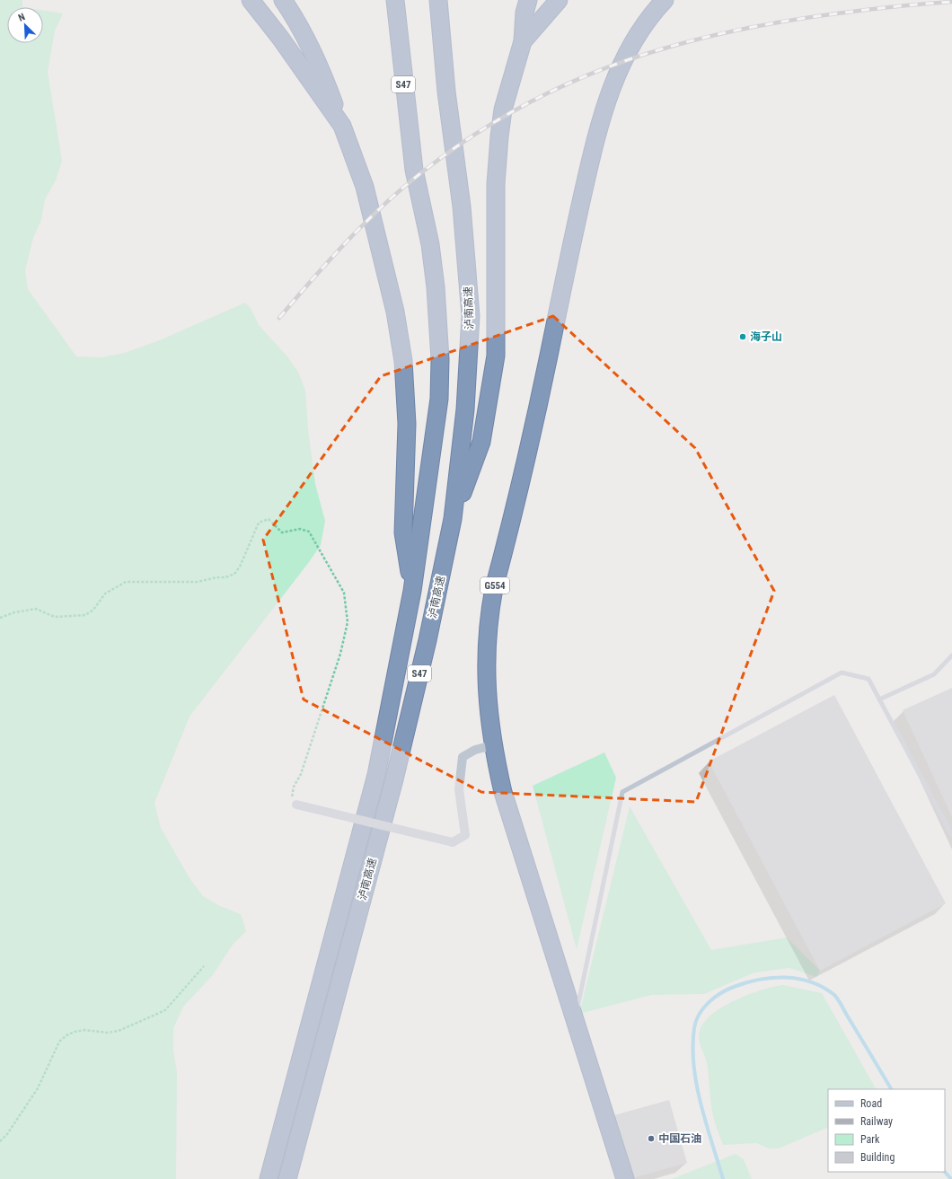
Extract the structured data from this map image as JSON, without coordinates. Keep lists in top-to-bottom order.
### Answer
{
  "streets": {
    "highway": ["S47", "泸南高速", "G554"]
  },
  "places": ["海子山", "中国石油"],
  "legend": [
    "Road",
    "Railway",
    "Park",
    "Building"
  ],
  "north": "top left"
}
